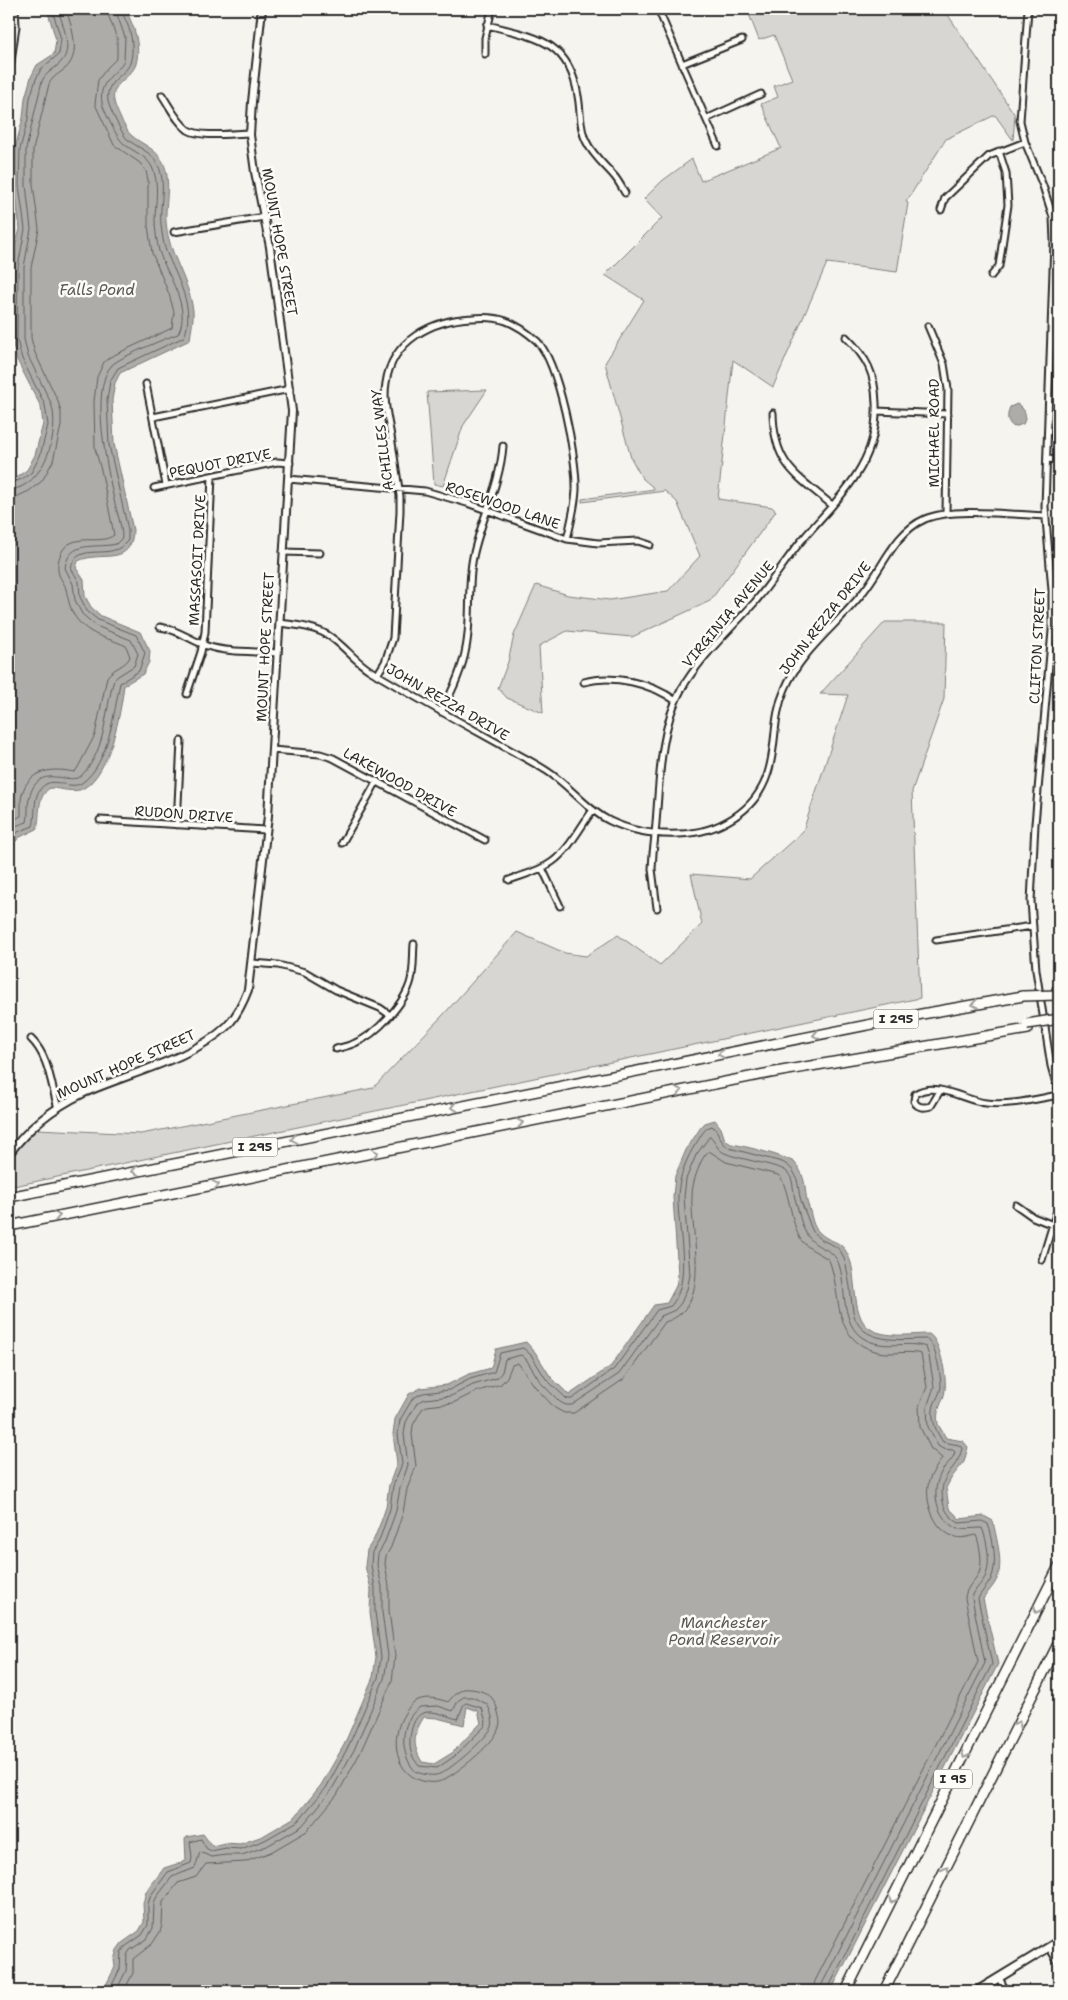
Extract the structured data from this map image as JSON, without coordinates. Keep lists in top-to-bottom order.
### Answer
{
  "streets": {
    "highway": ["I 295", "I 95"],
    "street": [
      "MOUNT HOPE STREET",
      "MICHAEL ROAD",
      "ACHILLES WAY",
      "PEQUOT DRIVE",
      "ROSEWOOD LANE",
      "MASSASOIT DRIVE",
      "VIRGINIA AVENUE",
      "JOHN REZZA DRIVE",
      "CLIFTON STREET",
      "LAKEWOOD DRIVE",
      "RUDON DRIVE"
    ]
  },
  "crossings": [
    ["MOUNT HOPE STREET", "PEQUOT DRIVE"],
    ["MOUNT HOPE STREET", "ROSEWOOD LANE"],
    ["MOUNT HOPE STREET", "JOHN REZZA DRIVE"],
    ["MOUNT HOPE STREET", "LAKEWOOD DRIVE"],
    ["MOUNT HOPE STREET", "RUDON DRIVE"],
    ["MICHAEL ROAD", "JOHN REZZA DRIVE"],
    ["ACHILLES WAY", "ROSEWOOD LANE"],
    ["ACHILLES WAY", "JOHN REZZA DRIVE"],
    ["PEQUOT DRIVE", "MASSASOIT DRIVE"],
    ["VIRGINIA AVENUE", "JOHN REZZA DRIVE"],
    ["JOHN REZZA DRIVE", "CLIFTON STREET"]
  ],
  "water": ["Falls Pond", "Manchester Pond Reservoir"]
}
